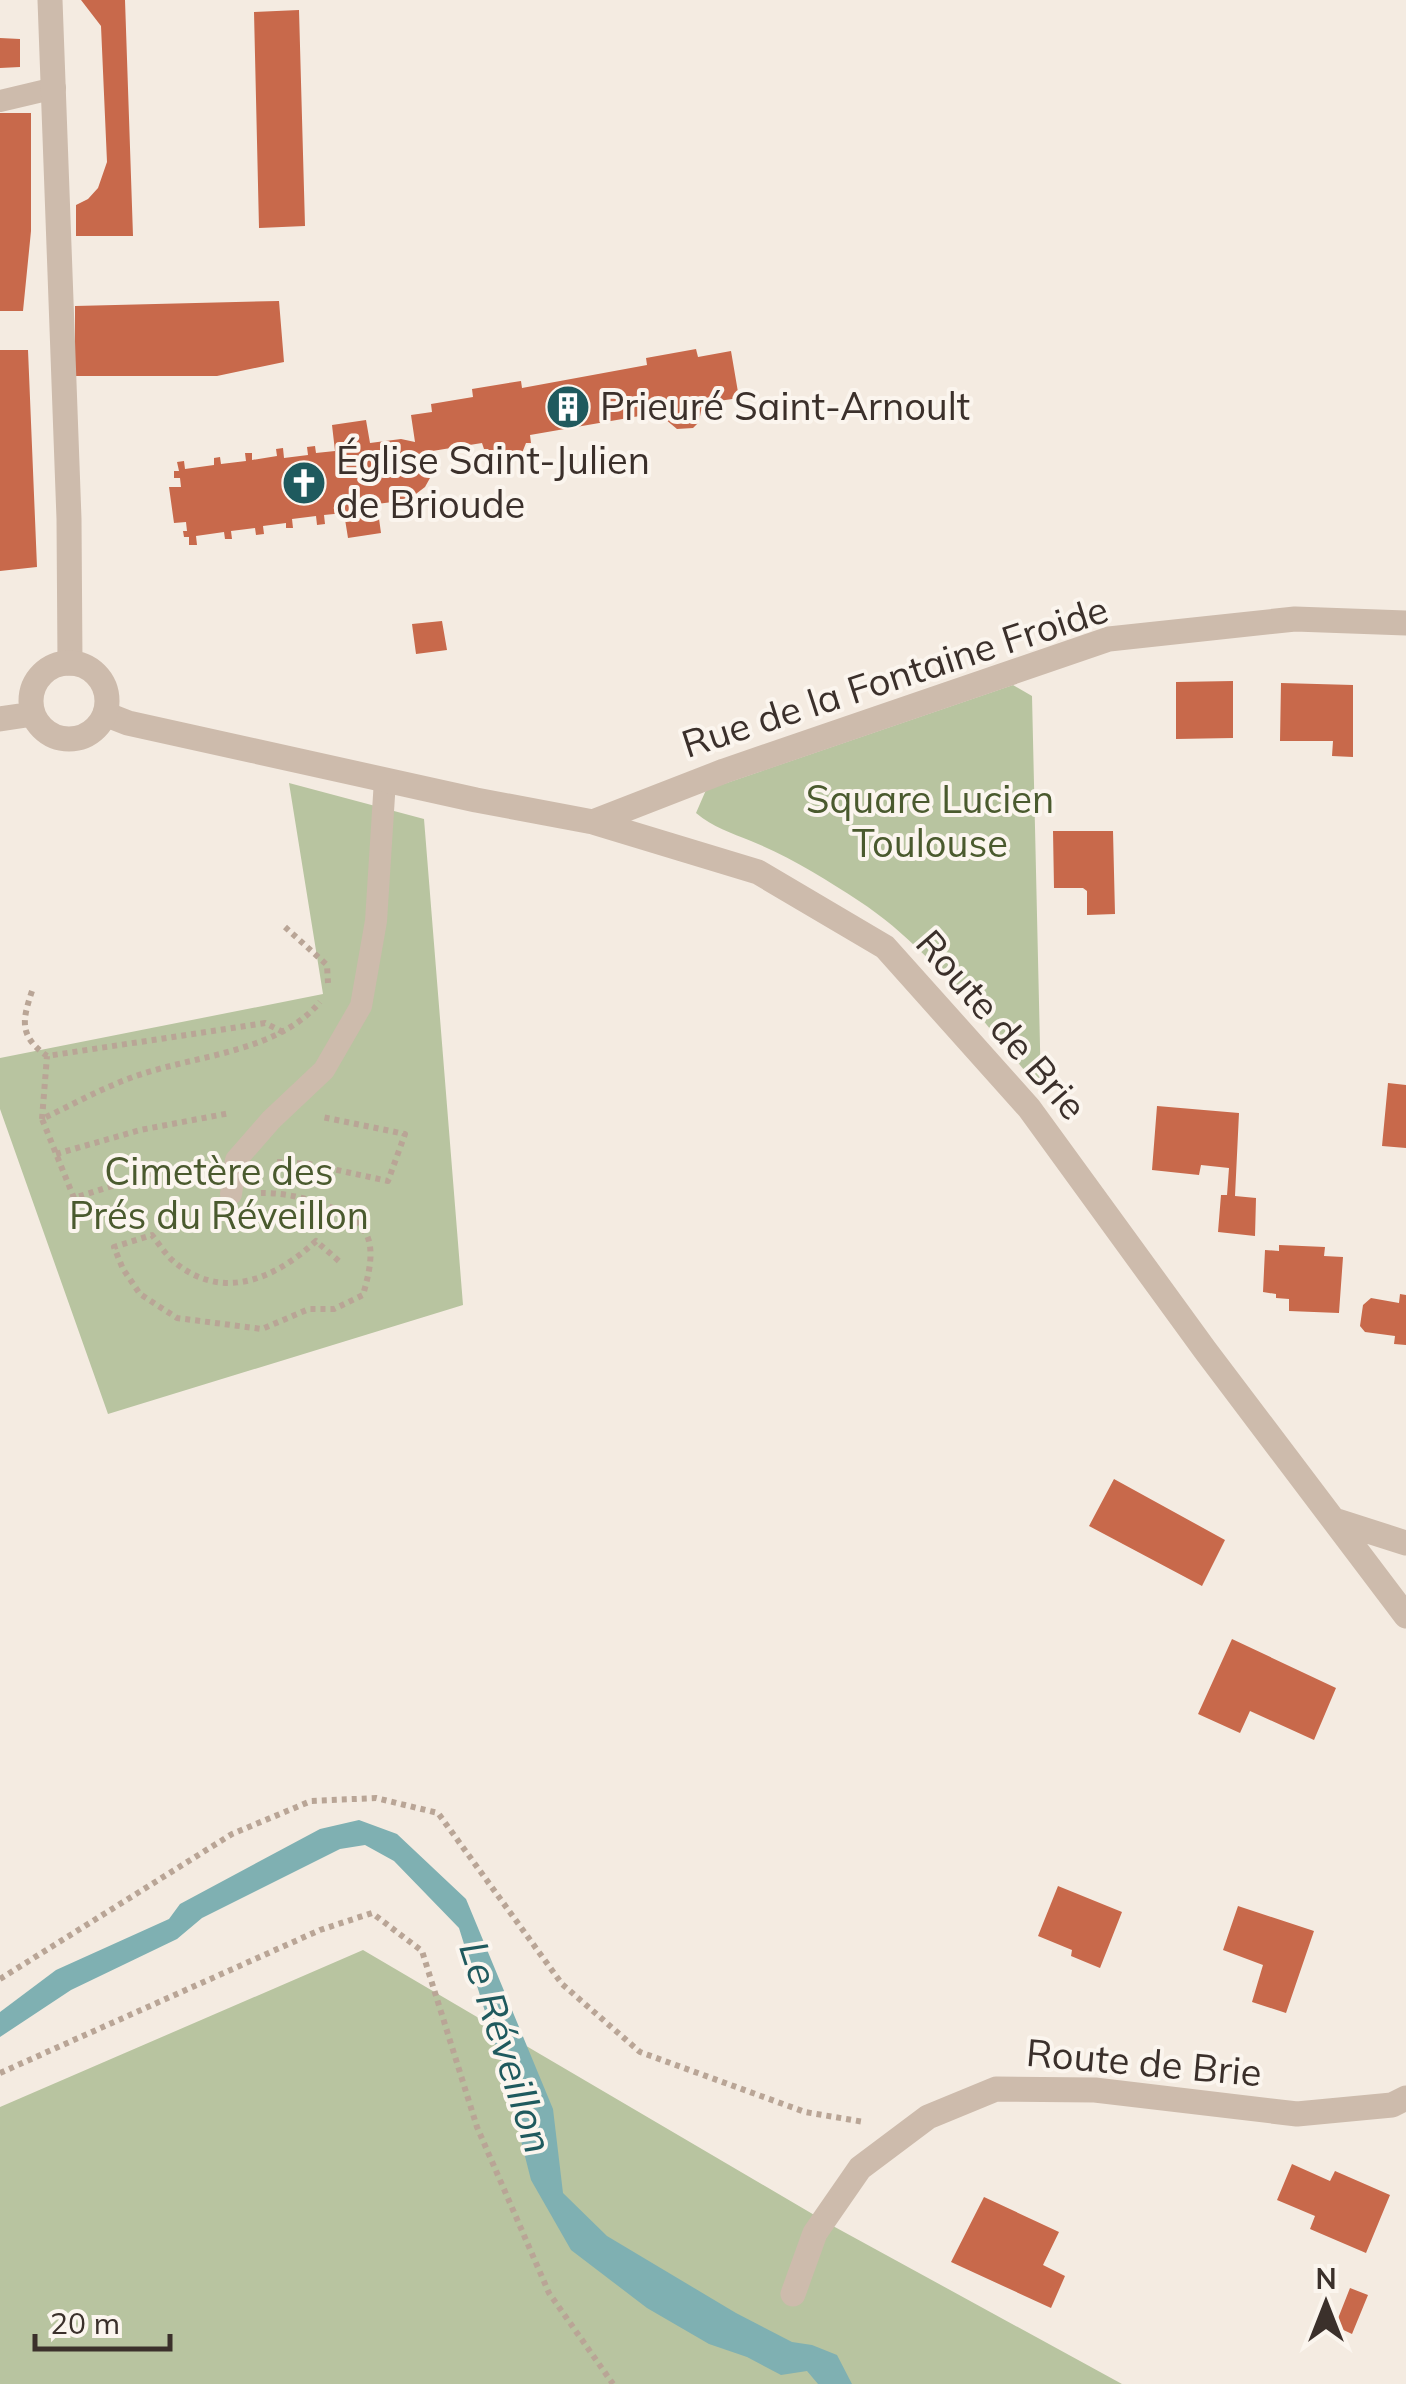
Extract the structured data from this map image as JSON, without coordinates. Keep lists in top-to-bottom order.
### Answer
{
  "streets": {
    "street": ["Rue de la Fontaine Froide", "Route de Brie"]
  },
  "crossings": [
    ["Rue de la Fontaine Froide", "Route de Brie"]
  ],
  "water": ["Le Réveillon"],
  "parks": ["Square Lucien Toulouse", "Cimetère des Prés du Réveillon"],
  "places": {
    "building": ["Prieuré Saint-Arnoult"],
    "church": ["Église Saint-Julien de Brioude"]
  },
  "scale_bar": "20 m",
  "north": "top"
}
